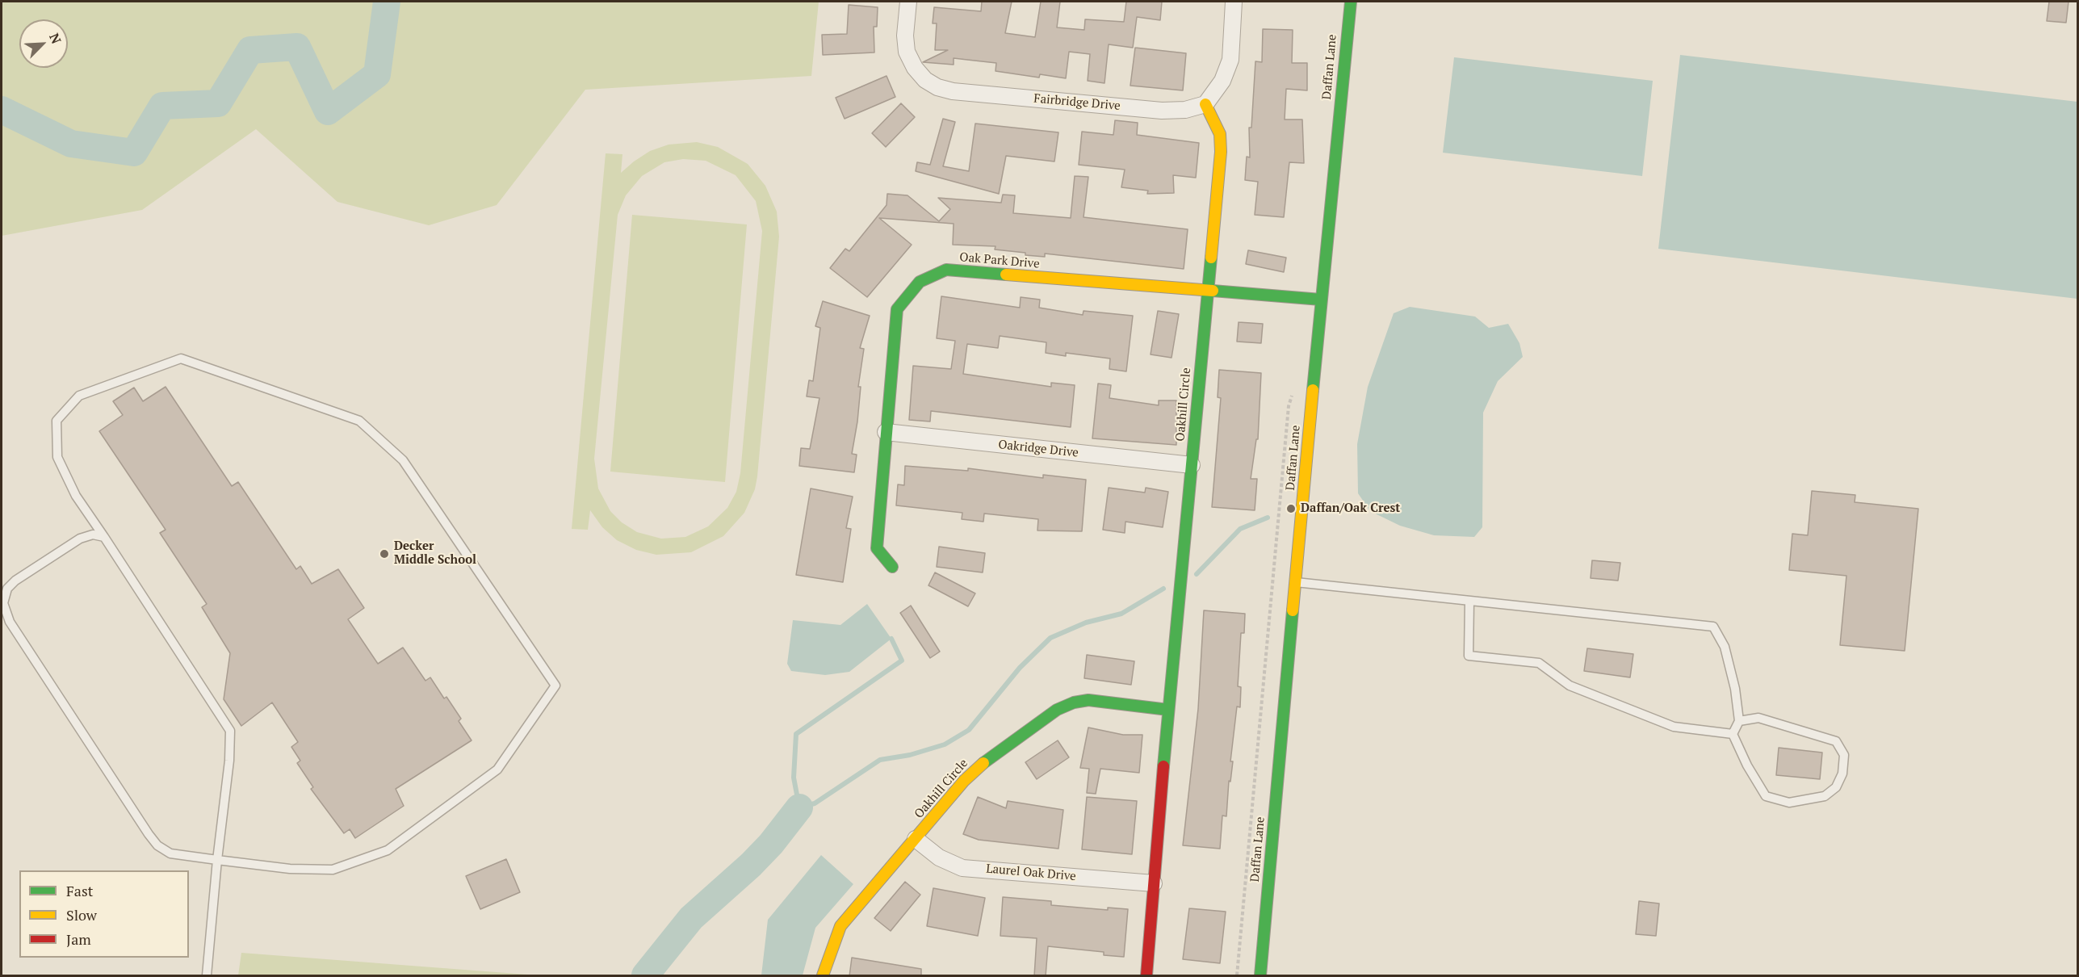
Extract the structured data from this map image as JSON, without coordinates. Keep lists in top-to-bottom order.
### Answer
{
  "streets": {
    "street": [
      "Daffan Lane",
      "Fairbridge Drive",
      "Oak Park Drive",
      "Oakhill Circle",
      "Oakridge Drive",
      "Laurel Oak Drive"
    ]
  },
  "crossings": [
    ["Daffan Lane", "Oak Park Drive"],
    ["Fairbridge Drive", "Oakhill Circle"],
    ["Oak Park Drive", "Oakhill Circle"],
    ["Oak Park Drive", "Oakridge Drive"],
    ["Oakhill Circle", "Oakridge Drive"],
    ["Oakhill Circle", "Laurel Oak Drive"]
  ],
  "places": ["Daffan/Oak Crest", "Decker Middle School"],
  "legend": ["Fast", "Slow", "Jam"],
  "north": "top right"
}
